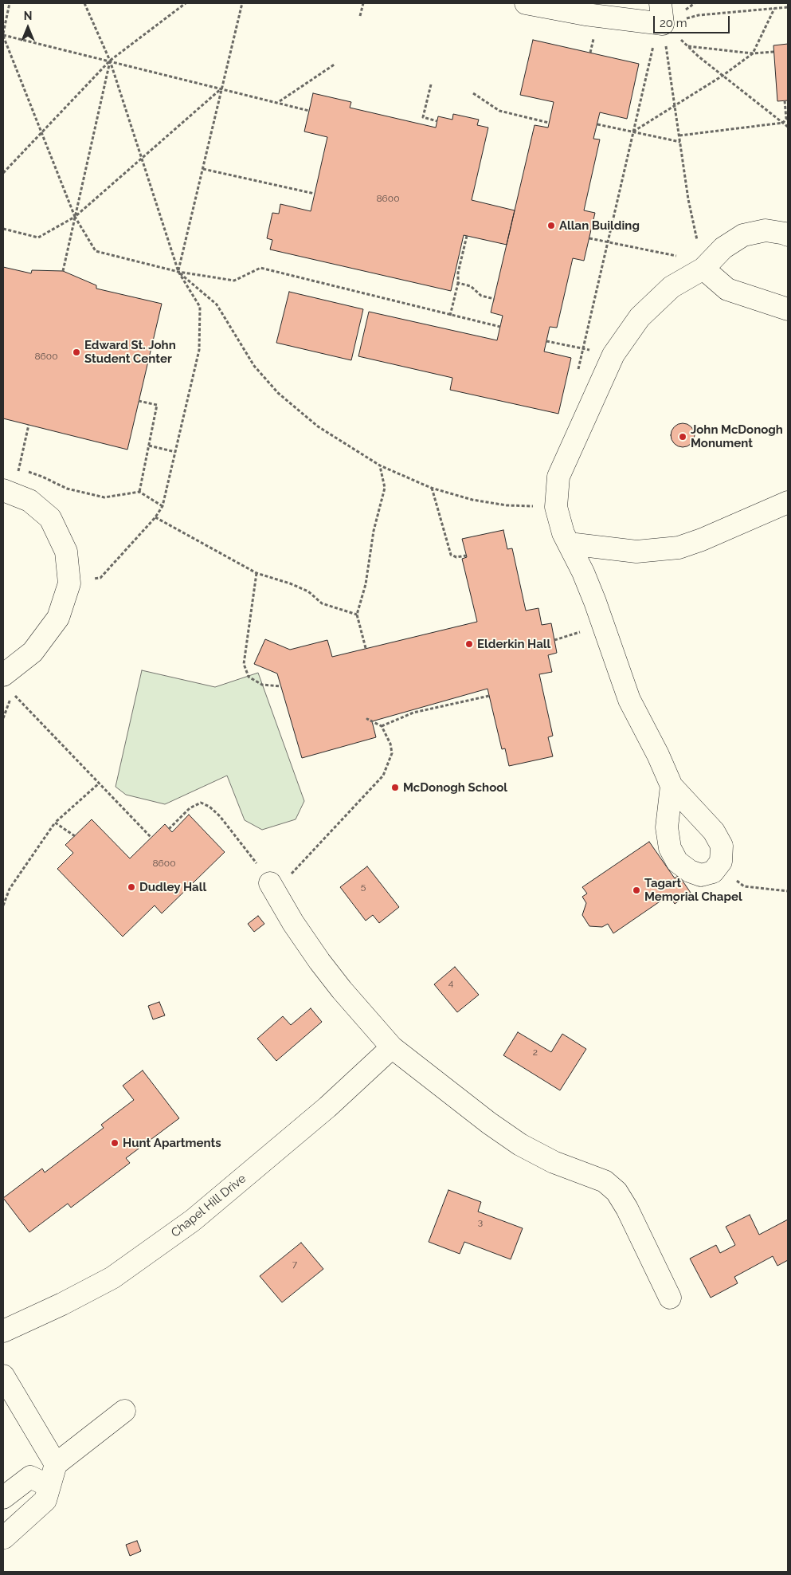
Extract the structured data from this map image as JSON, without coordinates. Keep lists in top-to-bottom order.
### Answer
{
  "streets": {
    "street": ["Chapel Hill Drive"]
  },
  "places": [
    "Allan Building",
    "Edward St. John Student Center",
    "John McDonogh Monument",
    "Elderkin Hall",
    "McDonogh School",
    "Dudley Hall",
    "Tagart Memorial Chapel",
    "Hunt Apartments"
  ],
  "house_numbers": [
    "8600",
    "8600",
    "8600",
    "5",
    "4",
    "2",
    "3",
    "7"
  ],
  "scale_bar": "20 m",
  "north": "top"
}
